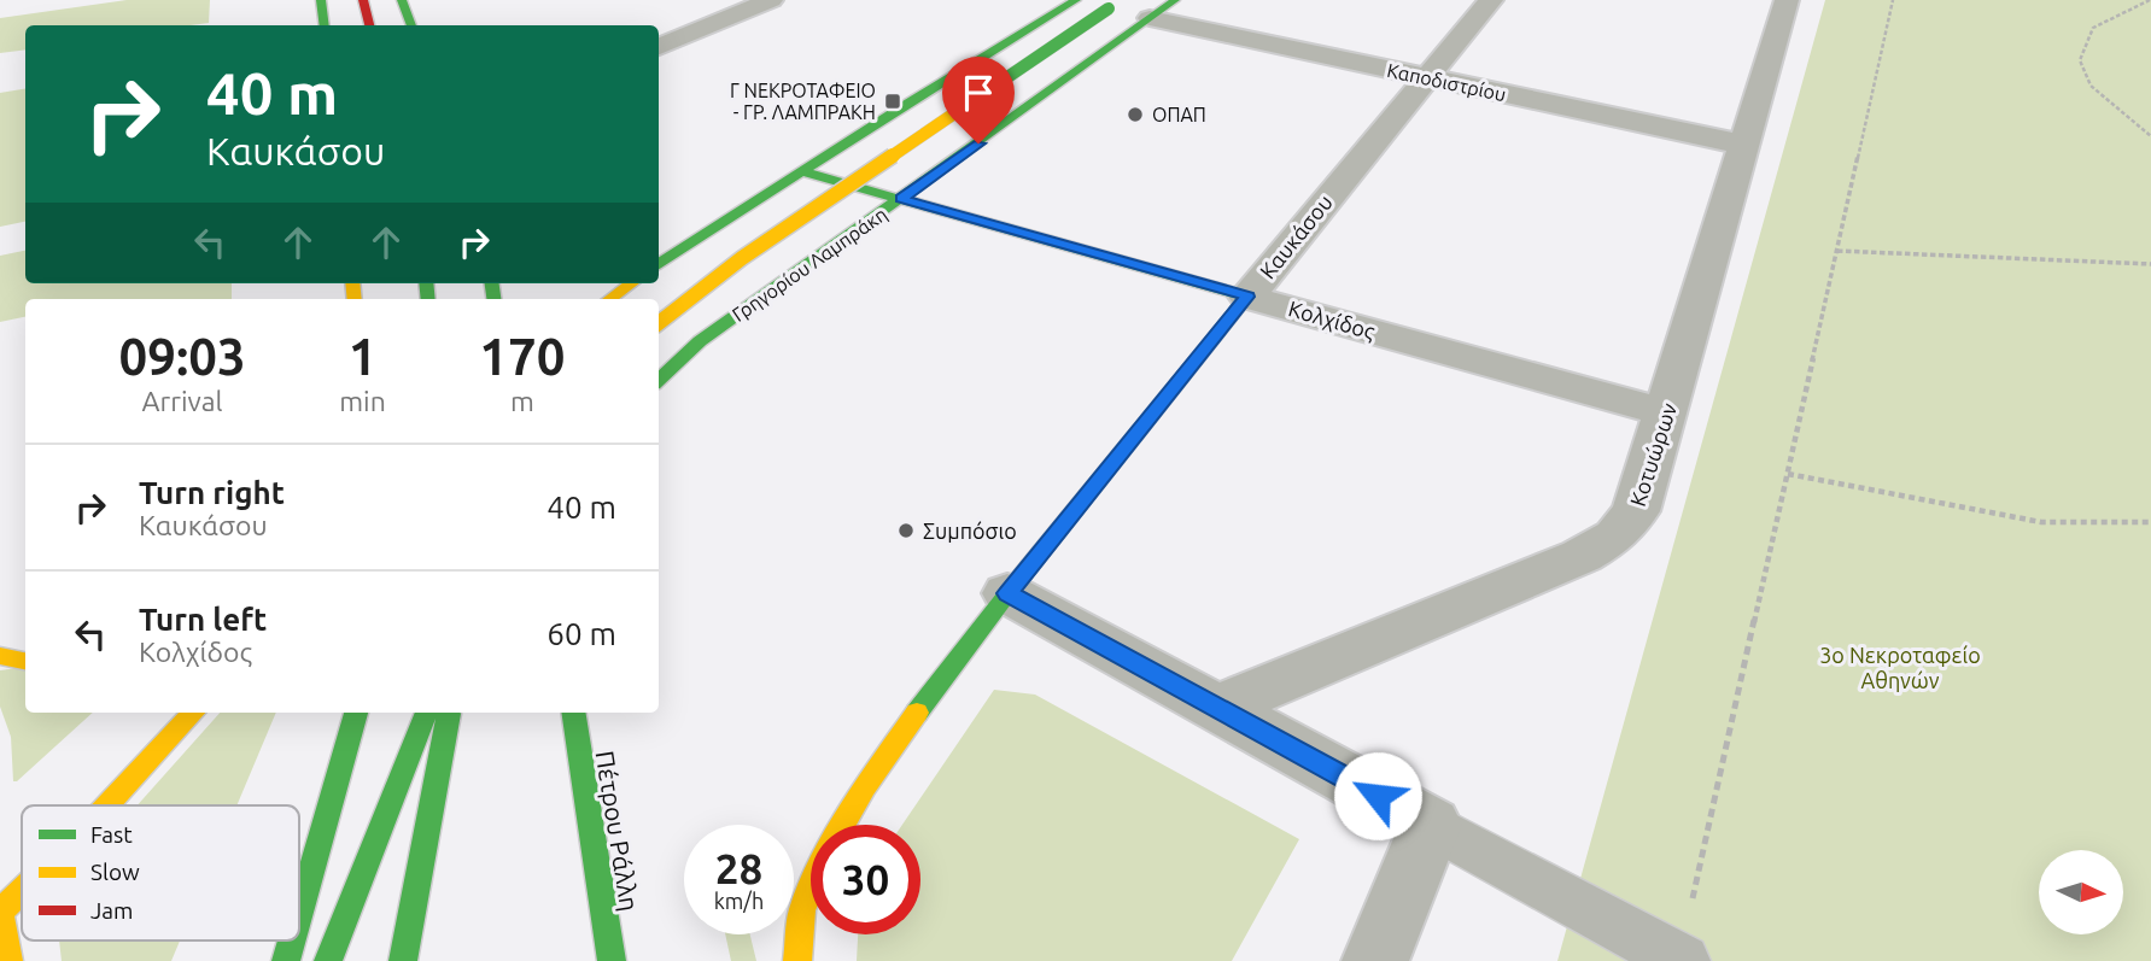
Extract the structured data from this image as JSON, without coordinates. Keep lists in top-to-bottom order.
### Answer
{
  "streets": {
    "main road": [
      "Καυκάσου",
      "Γρηγορίου Λαμπράκη",
      "Κολχίδος",
      "Πέτρου Ράλλη"
    ],
    "street": ["Καποδιστρίου", "Κοτυώρων"]
  },
  "crossings": [
    ["Καποδιστρίου", "Καυκάσου"],
    ["Καποδιστρίου", "Γρηγορίου Λαμπράκη"],
    ["Καποδιστρίου", "Κοτυώρων"],
    ["Καυκάσου", "Κολχίδος"],
    ["Γρηγορίου Λαμπράκη", "Κολχίδος"],
    ["Κολχίδος", "Κοτυώρων"]
  ],
  "parks": ["3ο Νεκροταφείο Αθηνών"],
  "places": {
    "transit": ["Γ ΝΕΚΡΟΤΑΦΕΙΟ - ΓΡ. ΛΑΜΠΡΑΚΗ"],
    "other": ["ΟΠΑΠ", "Συμπόσιο"]
  },
  "legend": ["Fast", "Slow", "Jam"],
  "north": "right",
  "page": {
    "turn": ["40 m", "Καυκάσου"],
    "eta": [
      "09:03",
      "Arrival",
      "1",
      "min",
      "170",
      "m"
    ],
    "list": [
      {
        "name": "Turn right",
        "note": "Καυκάσου",
        "value": "40 m"
      },
      {
        "name": "Turn left",
        "note": "Κολχίδος",
        "value": "60 m"
      }
    ],
    "speed": "28 km/h",
    "limit": "30"
  }
}
